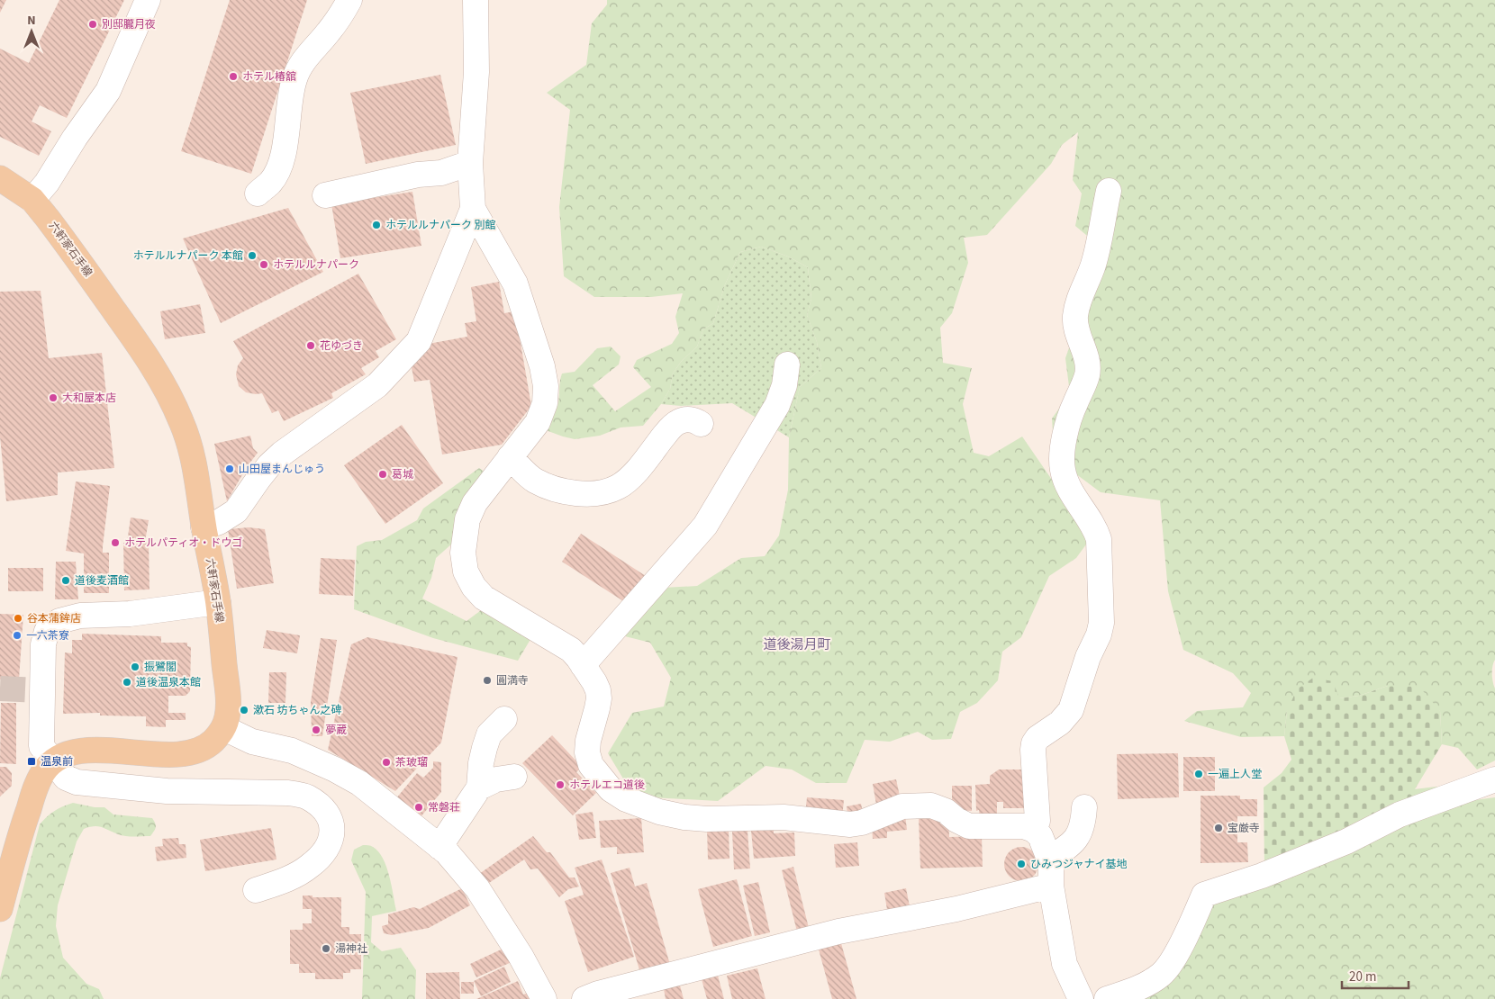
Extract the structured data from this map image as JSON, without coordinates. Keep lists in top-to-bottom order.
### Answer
{
  "streets": {
    "main road": ["六軒家石手線"]
  },
  "districts": ["道後湯月町"],
  "places": {
    "other": [
      "別邸朧月夜",
      "ホテル椿舘",
      "ホテルルナパーク 別館",
      "ホテルルナパーク 本館",
      "ホテルルナパーク",
      "花ゆづき",
      "大和屋本店",
      "山田屋まんじゅう",
      "葛城",
      "ホテルパティオ・ドウゴ",
      "道後麦酒館",
      "谷本蒲鉾店",
      "一六茶寮",
      "振鷺閣",
      "圓満寺",
      "道後温泉本館",
      "漱石 坊ちゃん之碑",
      "夢蔵",
      "茶玻瑠",
      "一遍上人堂",
      "ホテルエコ道後",
      "常磐荘",
      "宝厳寺",
      "ひみつジャナイ基地",
      "湯神社"
    ],
    "transit": ["温泉前"]
  },
  "scale_bar": "20 m",
  "north": "top"
}
